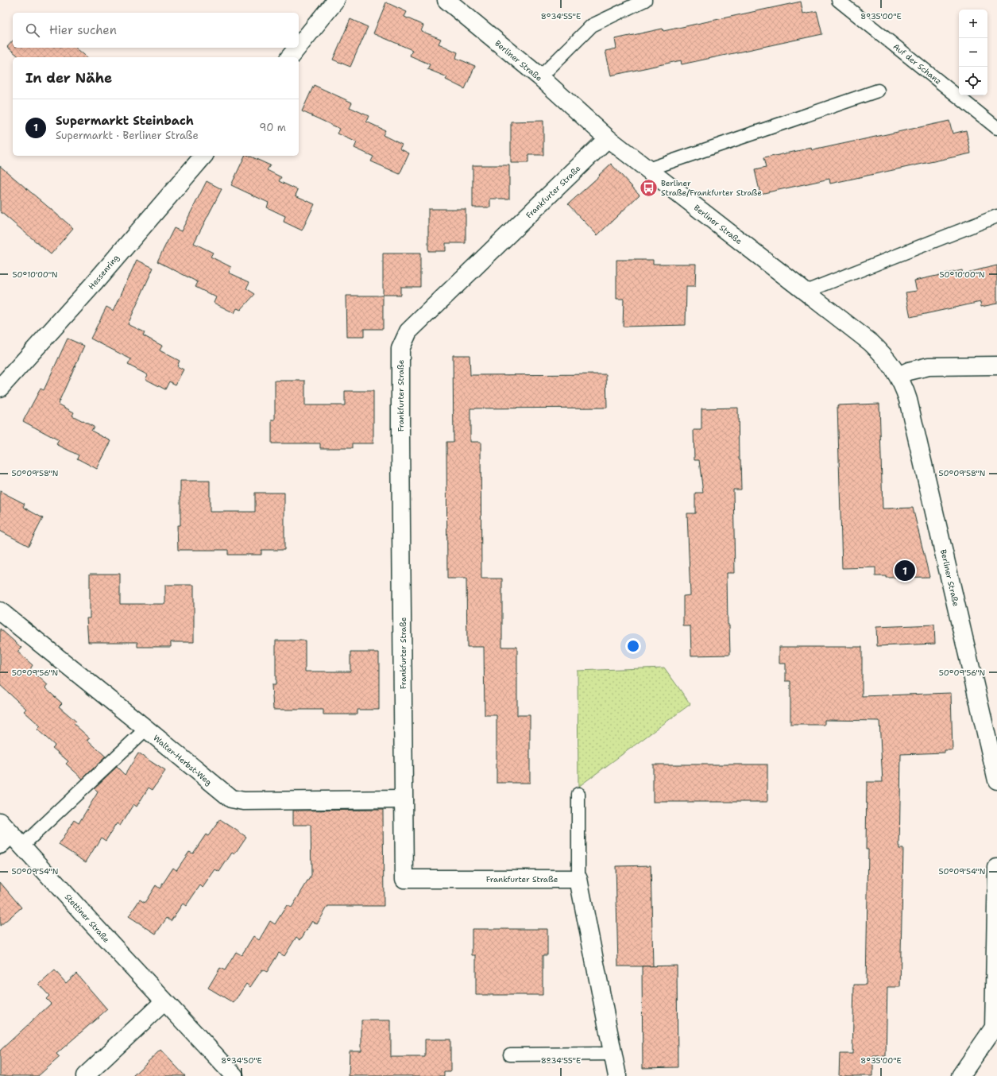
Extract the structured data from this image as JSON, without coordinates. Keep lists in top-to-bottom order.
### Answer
{
  "streets": {
    "street": [
      "Berliner Straße",
      "Frankfurter Straße",
      "Hessenring",
      "Walter-Herbst-Weg",
      "Stettiner Straße"
    ],
    "lane": ["Auf der Schanz"]
  },
  "crossings": [
    ["Berliner Straße", "Frankfurter Straße"],
    ["Frankfurter Straße", "Walter-Herbst-Weg"]
  ],
  "places": {
    "bus stop": ["Berliner Straße/Frankfurter Straße"]
  },
  "page": {
    "map_buttons": ["+", "−"],
    "search": "Hier suchen",
    "heading": "In der Nähe",
    "list": [
      {
        "mark": "1",
        "name": "Supermarkt Steinbach",
        "note": "Supermarkt · Berliner Straße",
        "value": "90 m"
      }
    ],
    "pins": "1"
  },
  "coordinates": [
    "8°34'55\"E",
    "8°35'00\"E",
    "50°10'00\"N",
    "50°09'58\"N",
    "50°09'56\"N",
    "50°09'54\"N",
    "8°34'50\"E"
  ]
}
